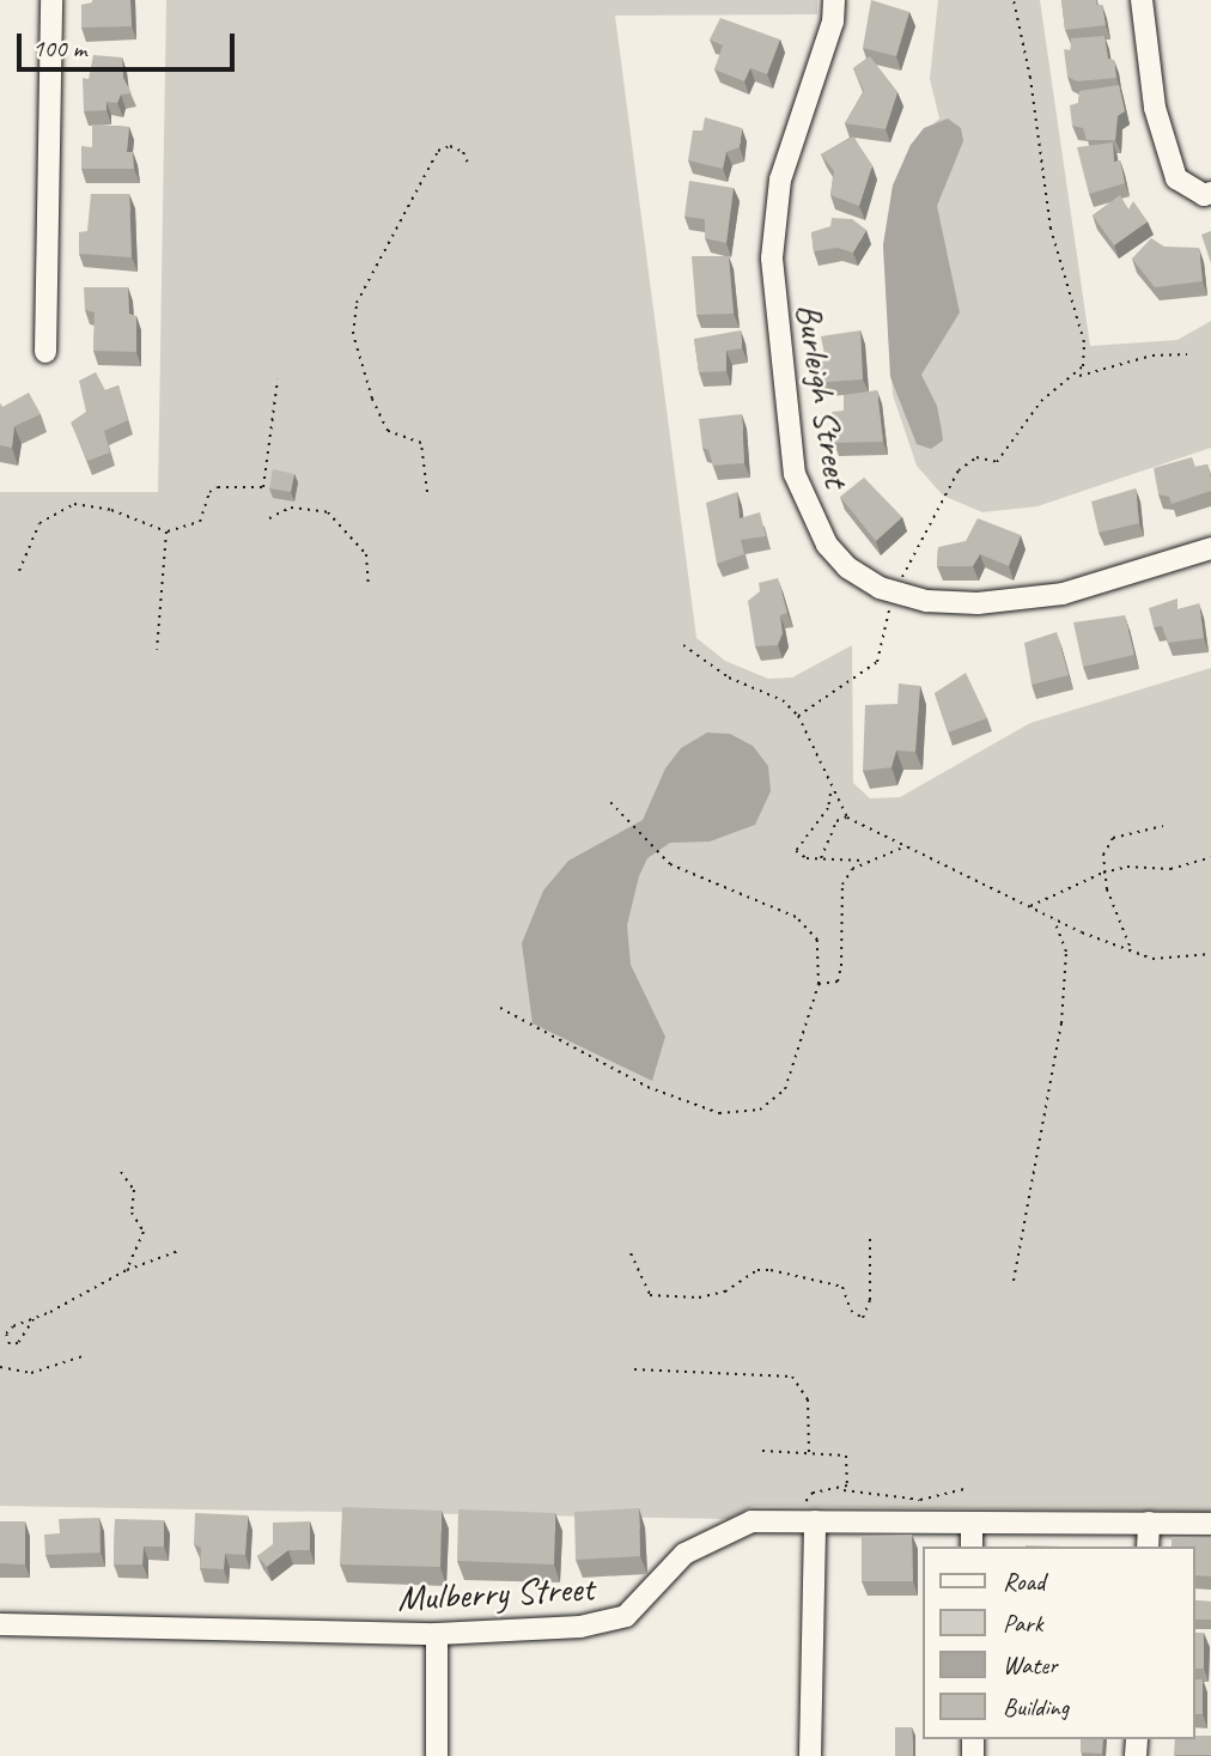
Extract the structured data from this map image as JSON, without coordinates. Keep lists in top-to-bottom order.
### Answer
{
  "streets": {
    "street": ["Burleigh Street", "Mulberry Street"]
  },
  "legend": [
    "Road",
    "Park",
    "Water",
    "Building"
  ],
  "scale_bar": "100 m"
}
